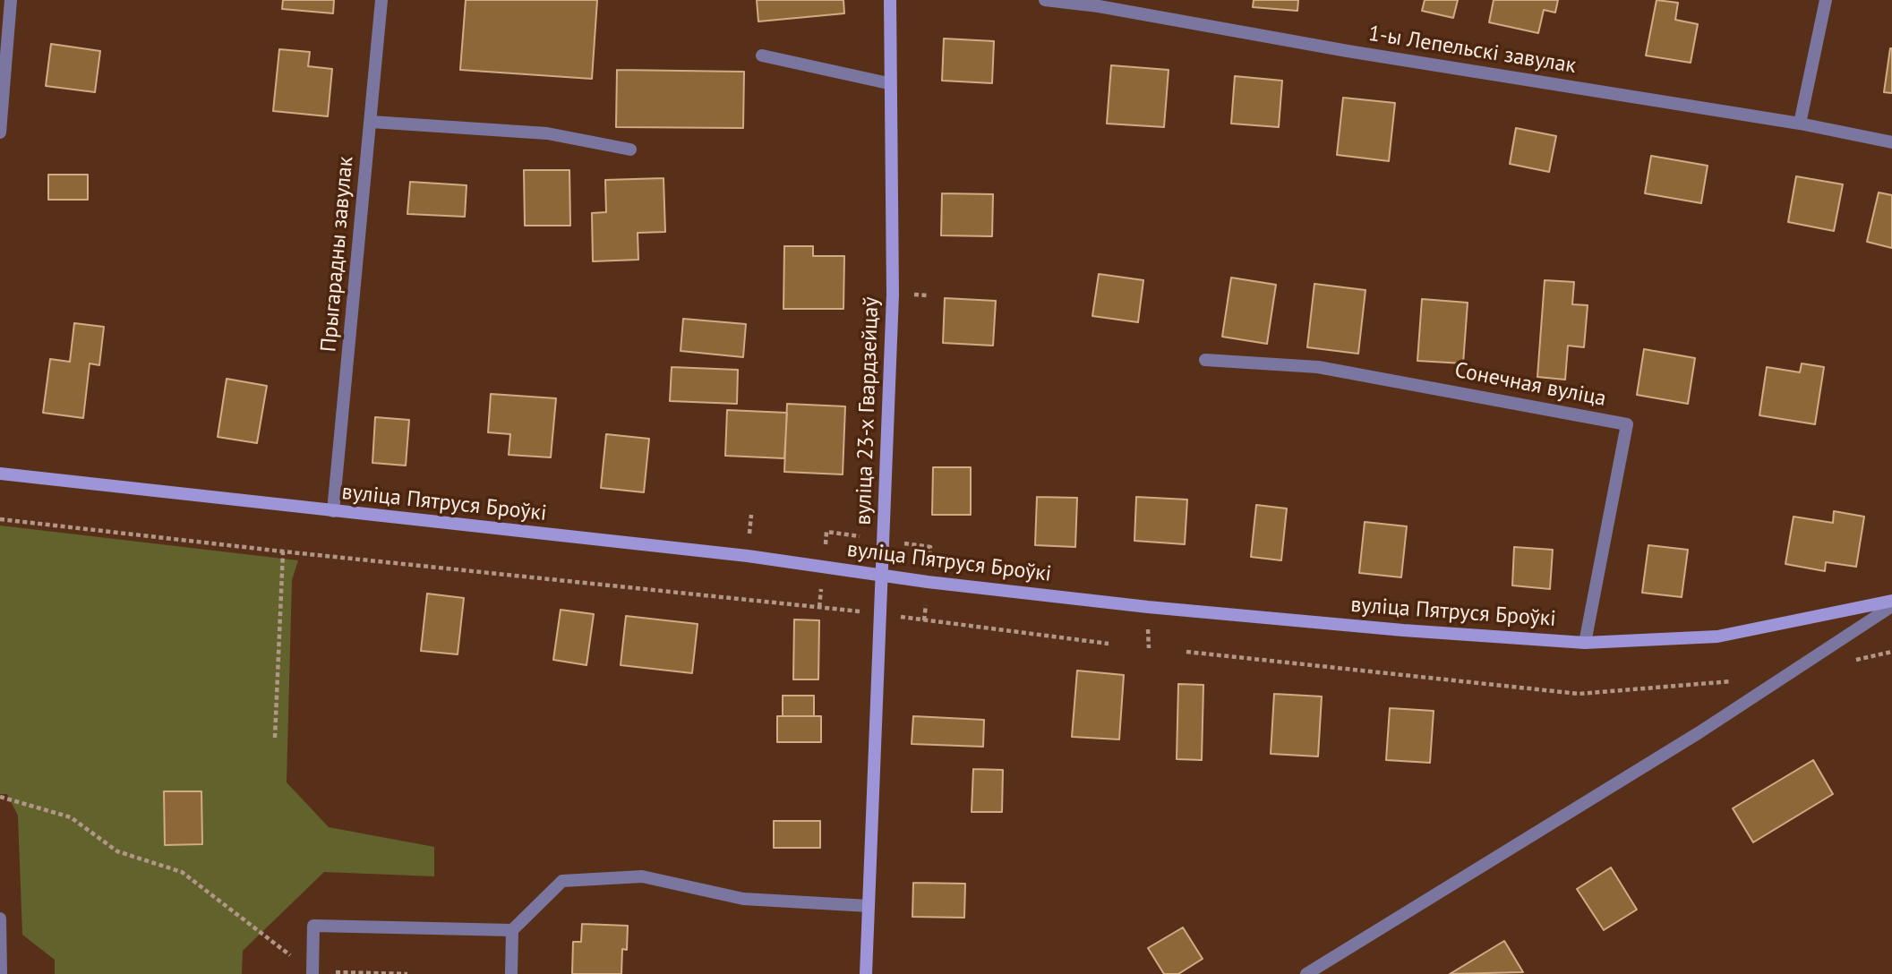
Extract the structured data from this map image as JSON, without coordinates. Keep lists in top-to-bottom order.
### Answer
{
  "streets": {
    "main road": ["вуліца 23-х Гвардзейцаў", "вуліца Пятруся Броўкі"],
    "street": ["1-ы Лепельскі завулак", "Прыгарадны завулак", "Сонечная вуліца"]
  },
  "crossings": [
    ["Прыгарадны завулак", "вуліца Пятруся Броўкі"],
    ["Сонечная вуліца", "вуліца Пятруся Броўкі"],
    ["вуліца 23-х Гвардзейцаў", "вуліца Пятруся Броўкі"]
  ]
}
